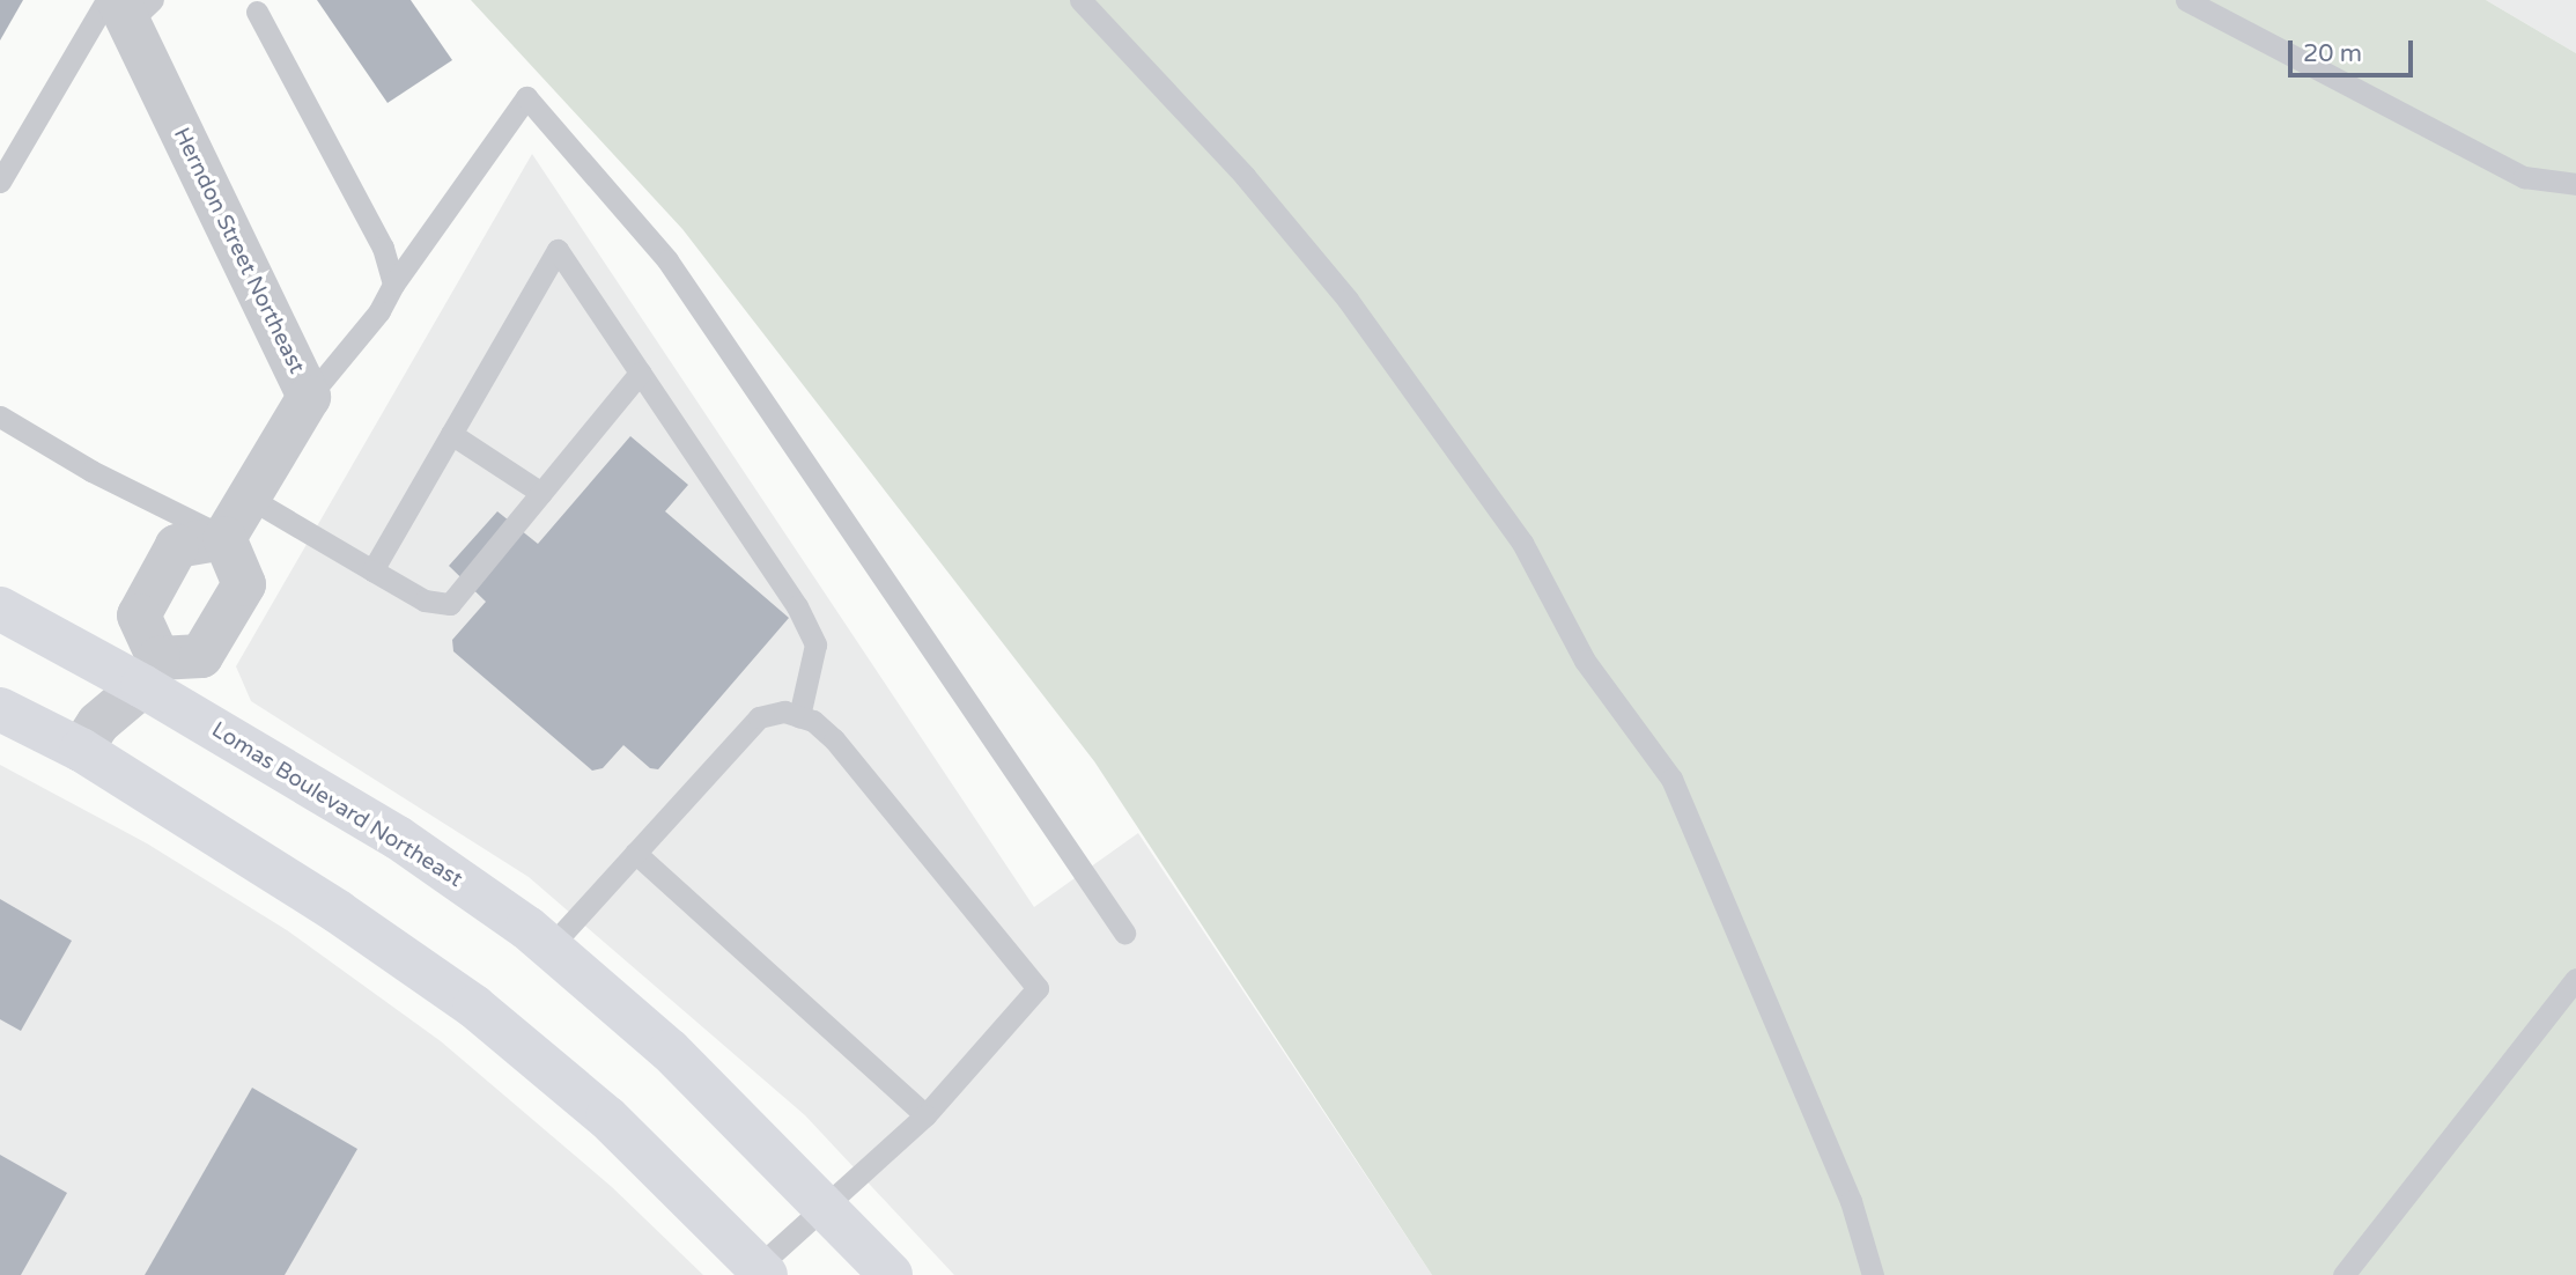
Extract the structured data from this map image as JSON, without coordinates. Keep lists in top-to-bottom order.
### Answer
{
  "streets": {
    "main road": ["Lomas Boulevard Northeast"],
    "street": ["Herndon Street Northeast"]
  },
  "scale_bar": "20 m"
}
